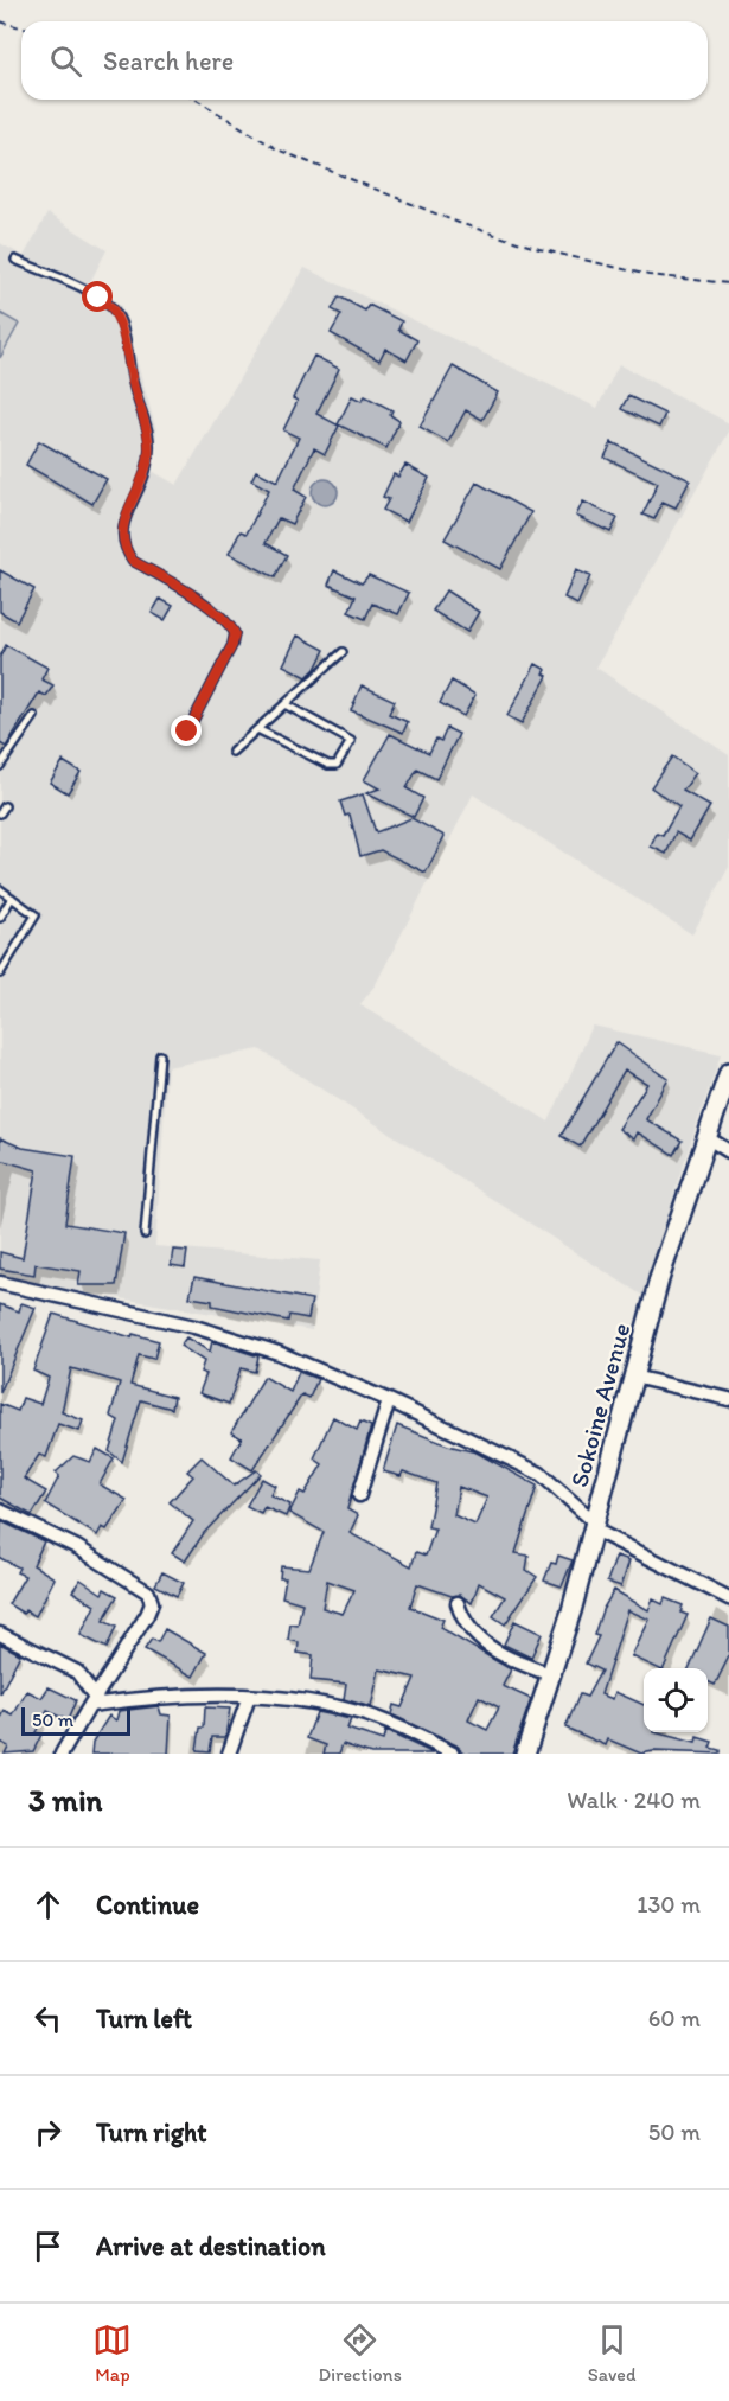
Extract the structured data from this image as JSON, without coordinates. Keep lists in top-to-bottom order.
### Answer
{
  "streets": {
    "street": ["Sokoine Avenue"]
  },
  "scale_bar": "50 m",
  "page": {
    "search": "Search here",
    "scale": "50 m",
    "heading": ["3 min", "Walk · 240 m"],
    "list": [
      ["Continue", "130 m"],
      ["Turn left", "60 m"],
      ["Turn right", "50 m"],
      "Arrive at destination"
    ],
    "nav": ["Map", "Directions", "Saved"]
  }
}
